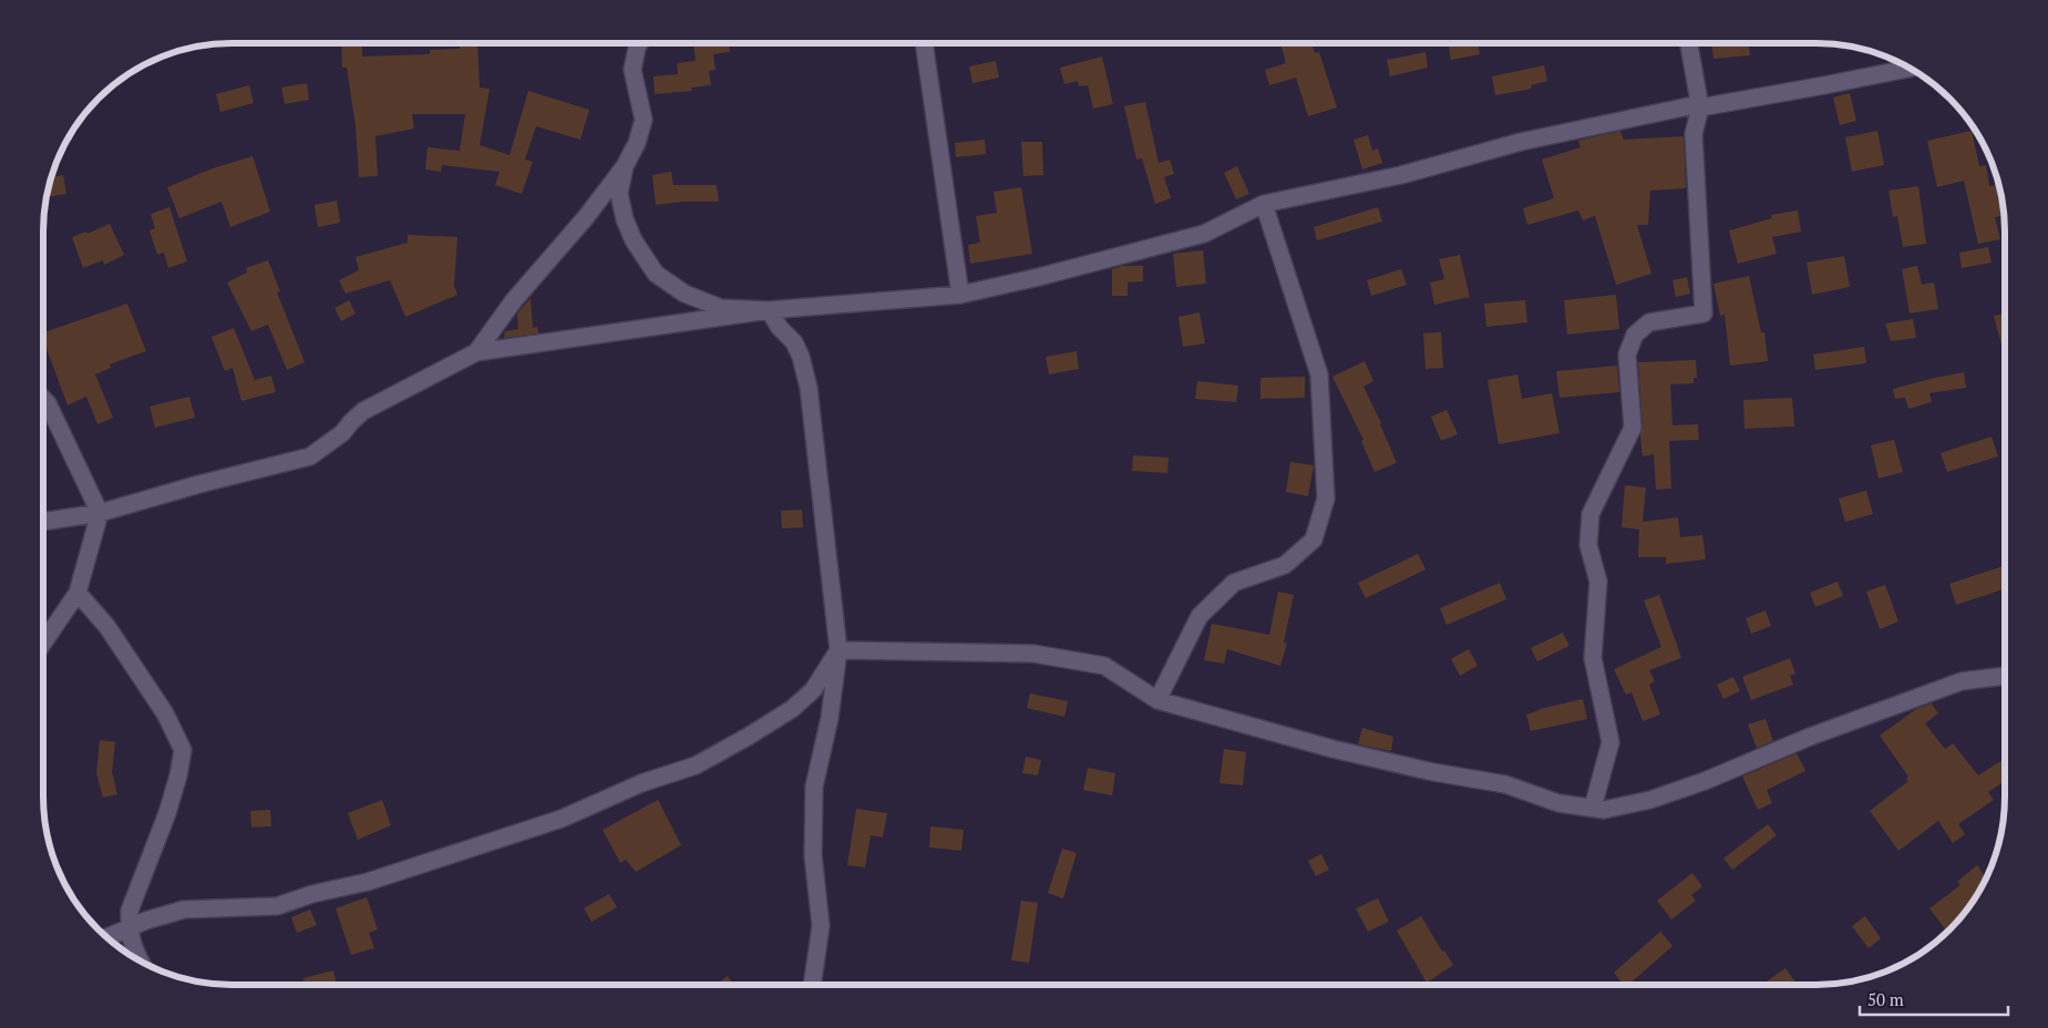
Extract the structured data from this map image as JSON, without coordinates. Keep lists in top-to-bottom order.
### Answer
{
  "scale_bar": "50 m"
}
